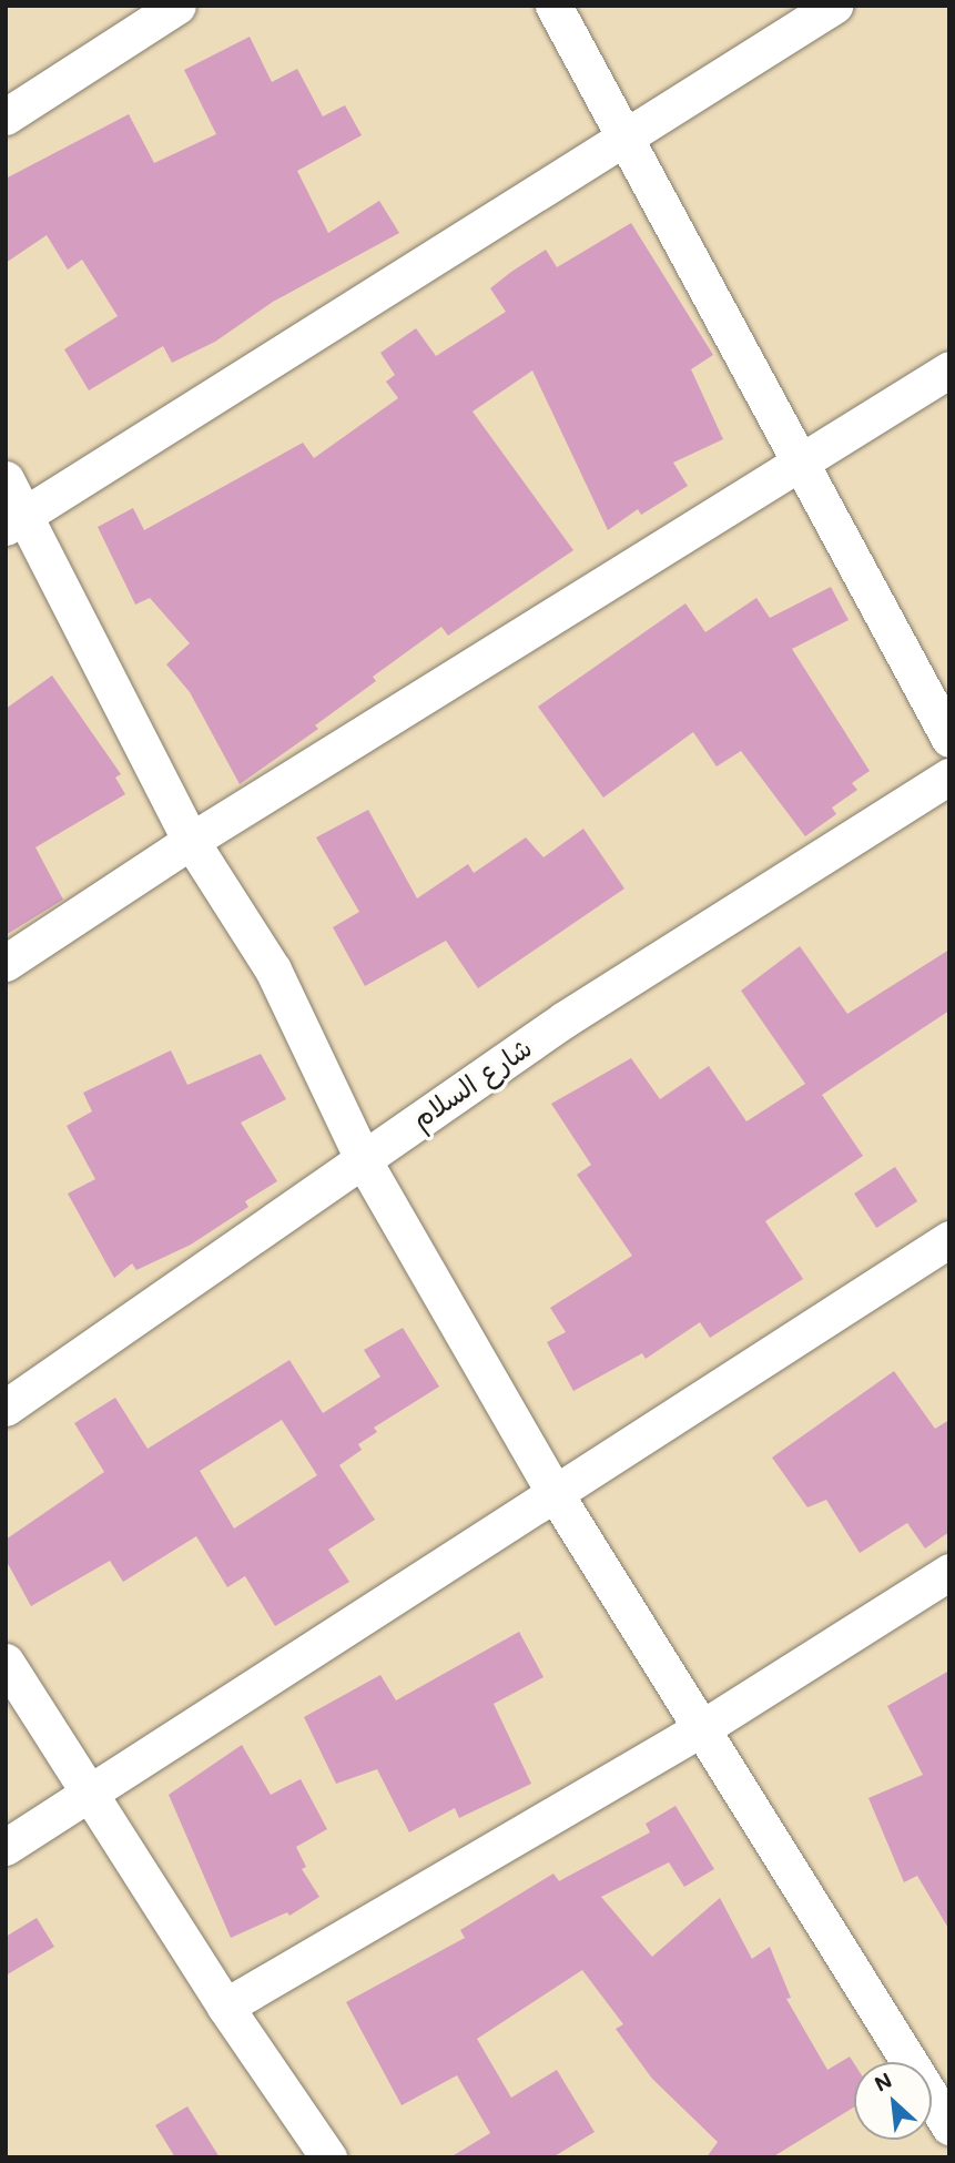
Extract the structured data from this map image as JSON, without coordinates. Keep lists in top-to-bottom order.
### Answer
{
  "streets": {
    "street": ["شارع السلام"]
  },
  "north": "top left"
}
